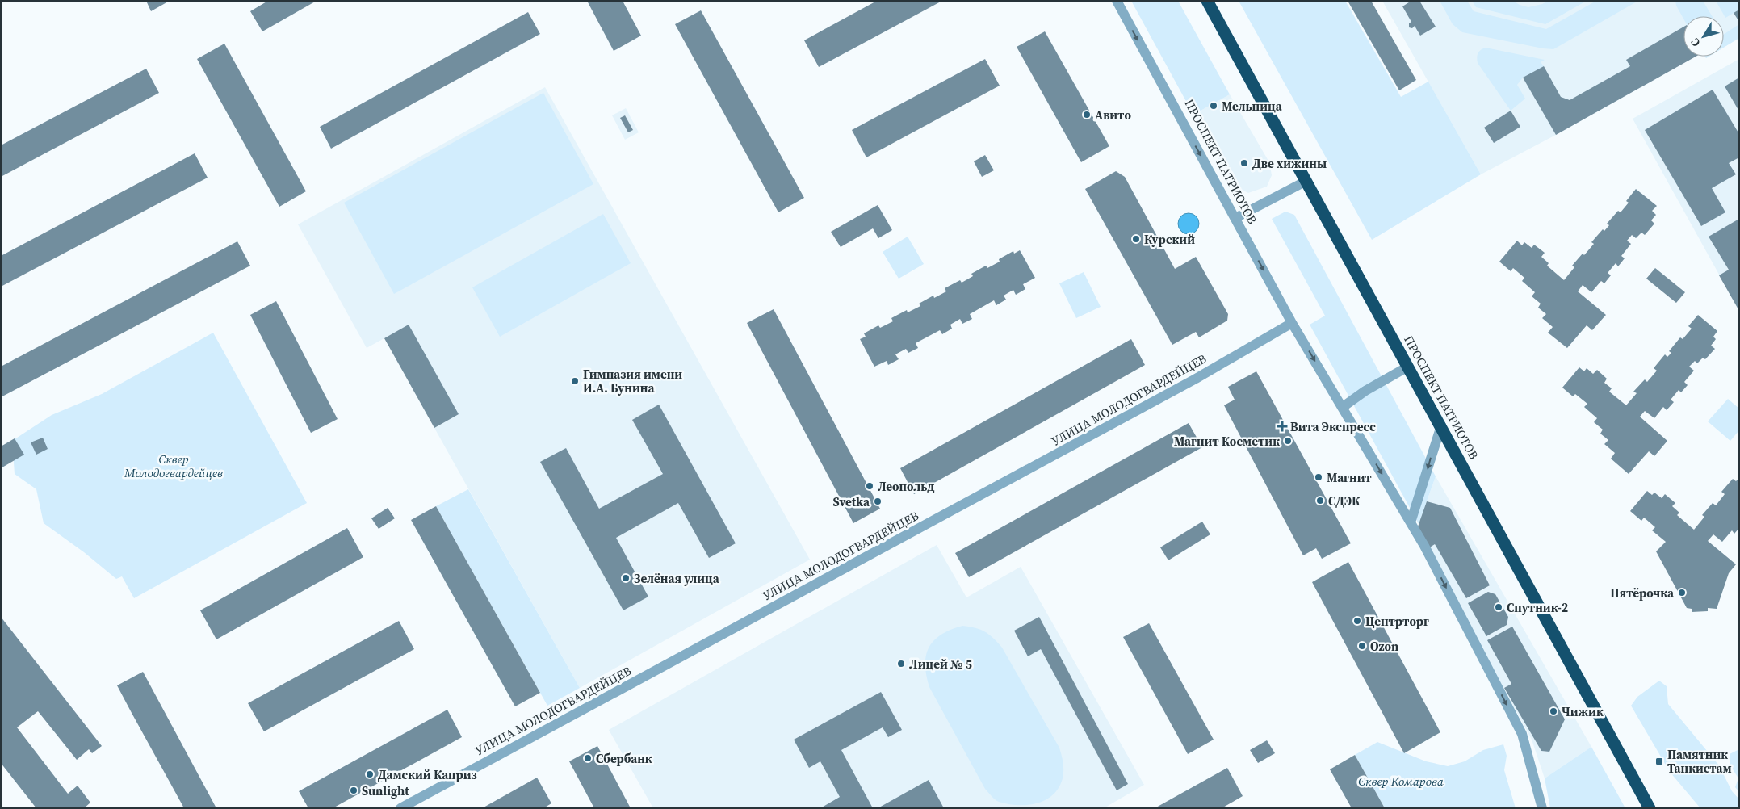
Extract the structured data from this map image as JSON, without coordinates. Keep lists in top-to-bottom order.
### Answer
{
  "streets": {
    "highway": ["ПРОСПЕКТ ПАТРИОТОВ"],
    "street": ["УЛИЦА МОЛОДОГВАРДЕЙЦЕВ"]
  },
  "crossings": [
    ["ПРОСПЕКТ ПАТРИОТОВ", "УЛИЦА МОЛОДОГВАРДЕЙЦЕВ"]
  ],
  "one_way": ["ПРОСПЕКТ ПАТРИОТОВ"],
  "parks": ["Сквер Молодогвардейцев", "Сквер Комарова"],
  "places": {
    "other": [
      "Мельница",
      "Авито",
      "Две хижины",
      "Курский",
      "Гимназия имени И.А. Бунина",
      "Магнит Косметик",
      "Магнит",
      "Леопольд",
      "СДЭК",
      "Svetka",
      "Зелёная улица",
      "Пятёрочка",
      "Спутник-2",
      "Центрторг",
      "Ozon",
      "Лицей № 5",
      "Чижик",
      "Сбербанк",
      "Дамский Каприз",
      "Sunlight"
    ],
    "health": ["Вита Экспресс"],
    "transit": ["Памятник Танкистам"]
  },
  "north": "bottom left"
}
